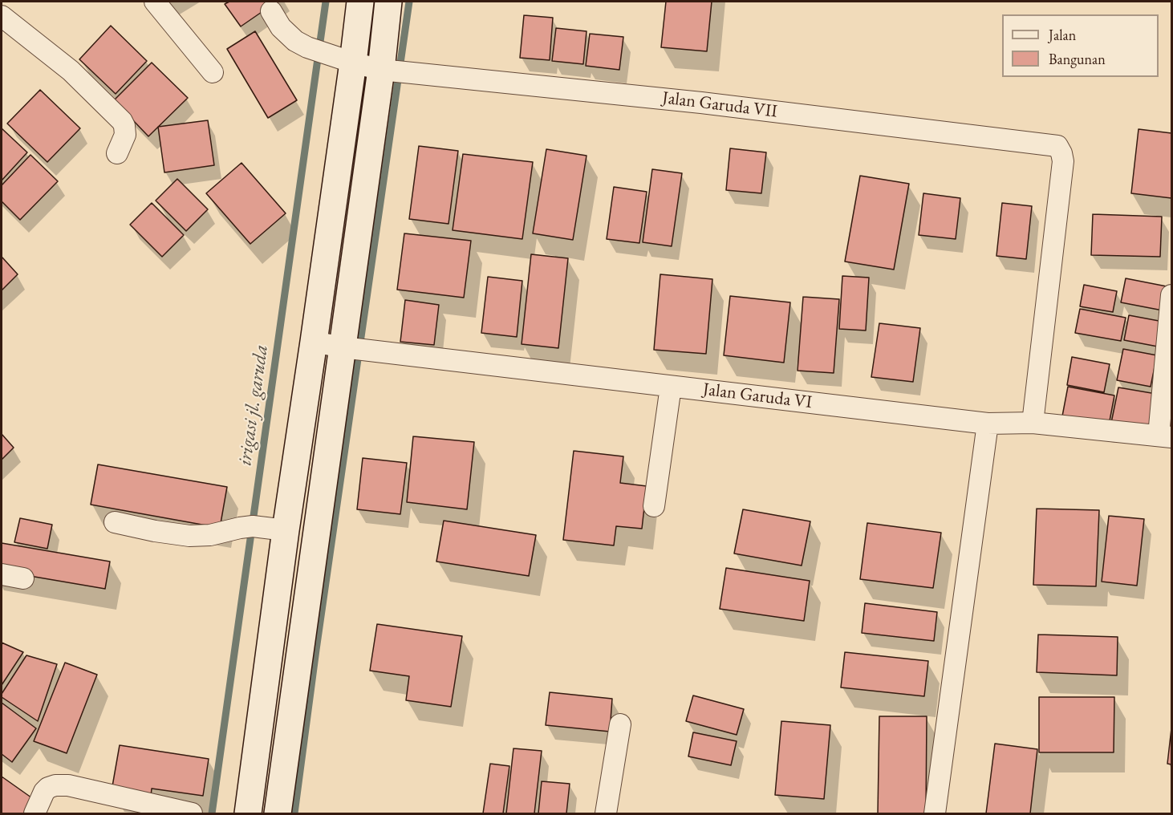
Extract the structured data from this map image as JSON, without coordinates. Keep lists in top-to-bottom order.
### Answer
{
  "streets": {
    "street": ["Jalan Garuda VII", "Jalan Garuda VI"]
  },
  "crossings": [
    ["Jalan Garuda VII", "Jalan Garuda VI"]
  ],
  "water": ["irigasi jl. garuda"],
  "legend": ["Jalan", "Bangunan"]
}
